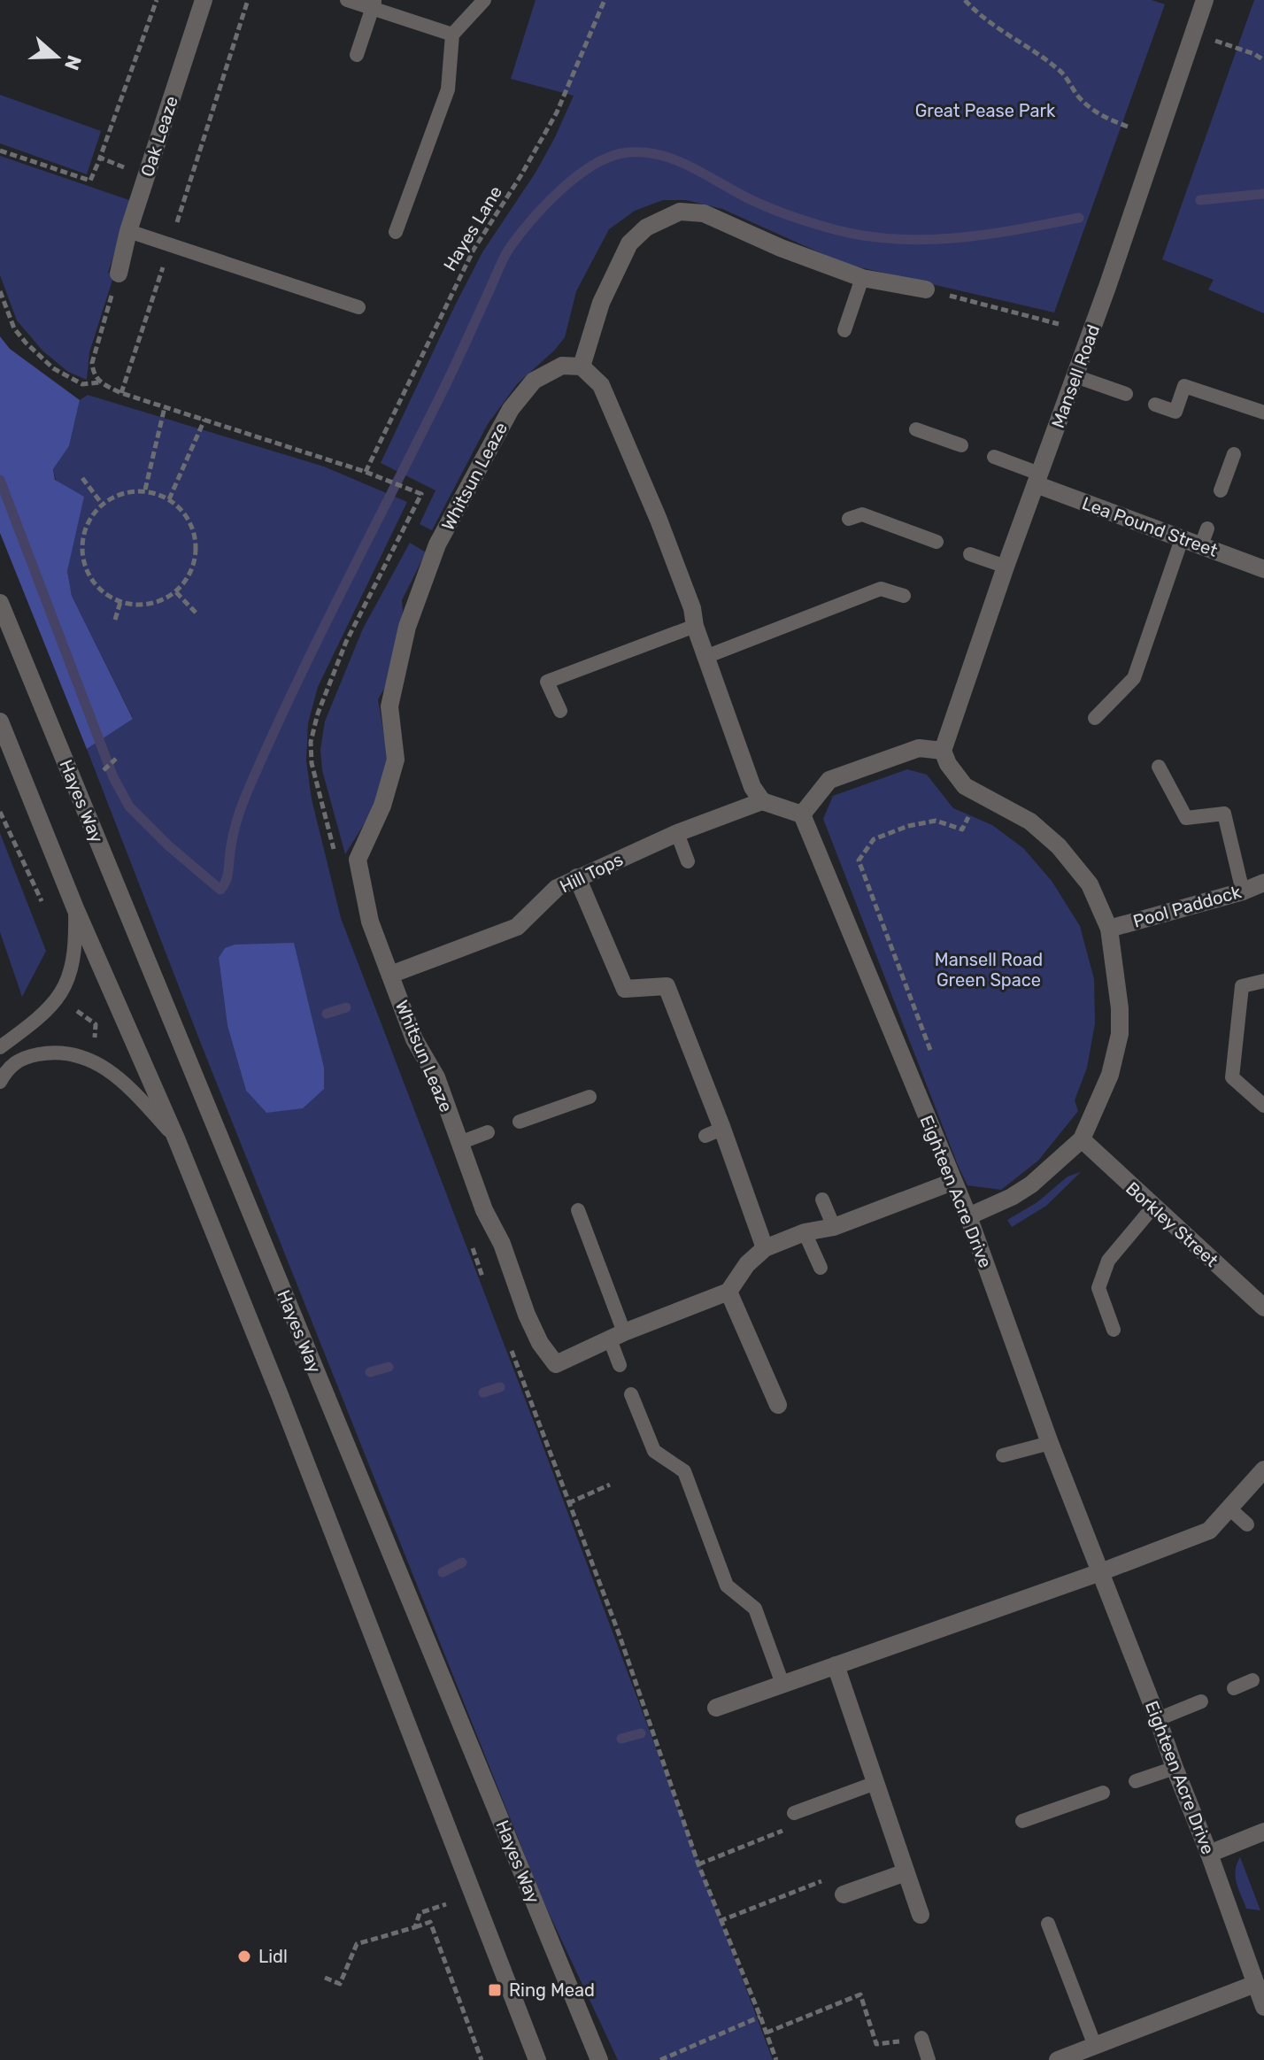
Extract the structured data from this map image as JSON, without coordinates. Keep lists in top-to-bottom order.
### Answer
{
  "streets": {
    "street": [
      "Oak Leaze",
      "Mansell Road",
      "Whitsun Leaze",
      "Lea Pound Street",
      "Hayes Way",
      "Hill Tops",
      "Pool Paddock",
      "Eighteen Acre Drive",
      "Borkley Street"
    ],
    "path": ["Hayes Lane"]
  },
  "crossings": [
    ["Mansell Road", "Lea Pound Street"],
    ["Whitsun Leaze", "Hill Tops"]
  ],
  "parks": ["Great Pease Park", "Mansell Road Green Space"],
  "places": {
    "other": ["Lidl"],
    "transit": ["Ring Mead"]
  },
  "north": "right"
}
